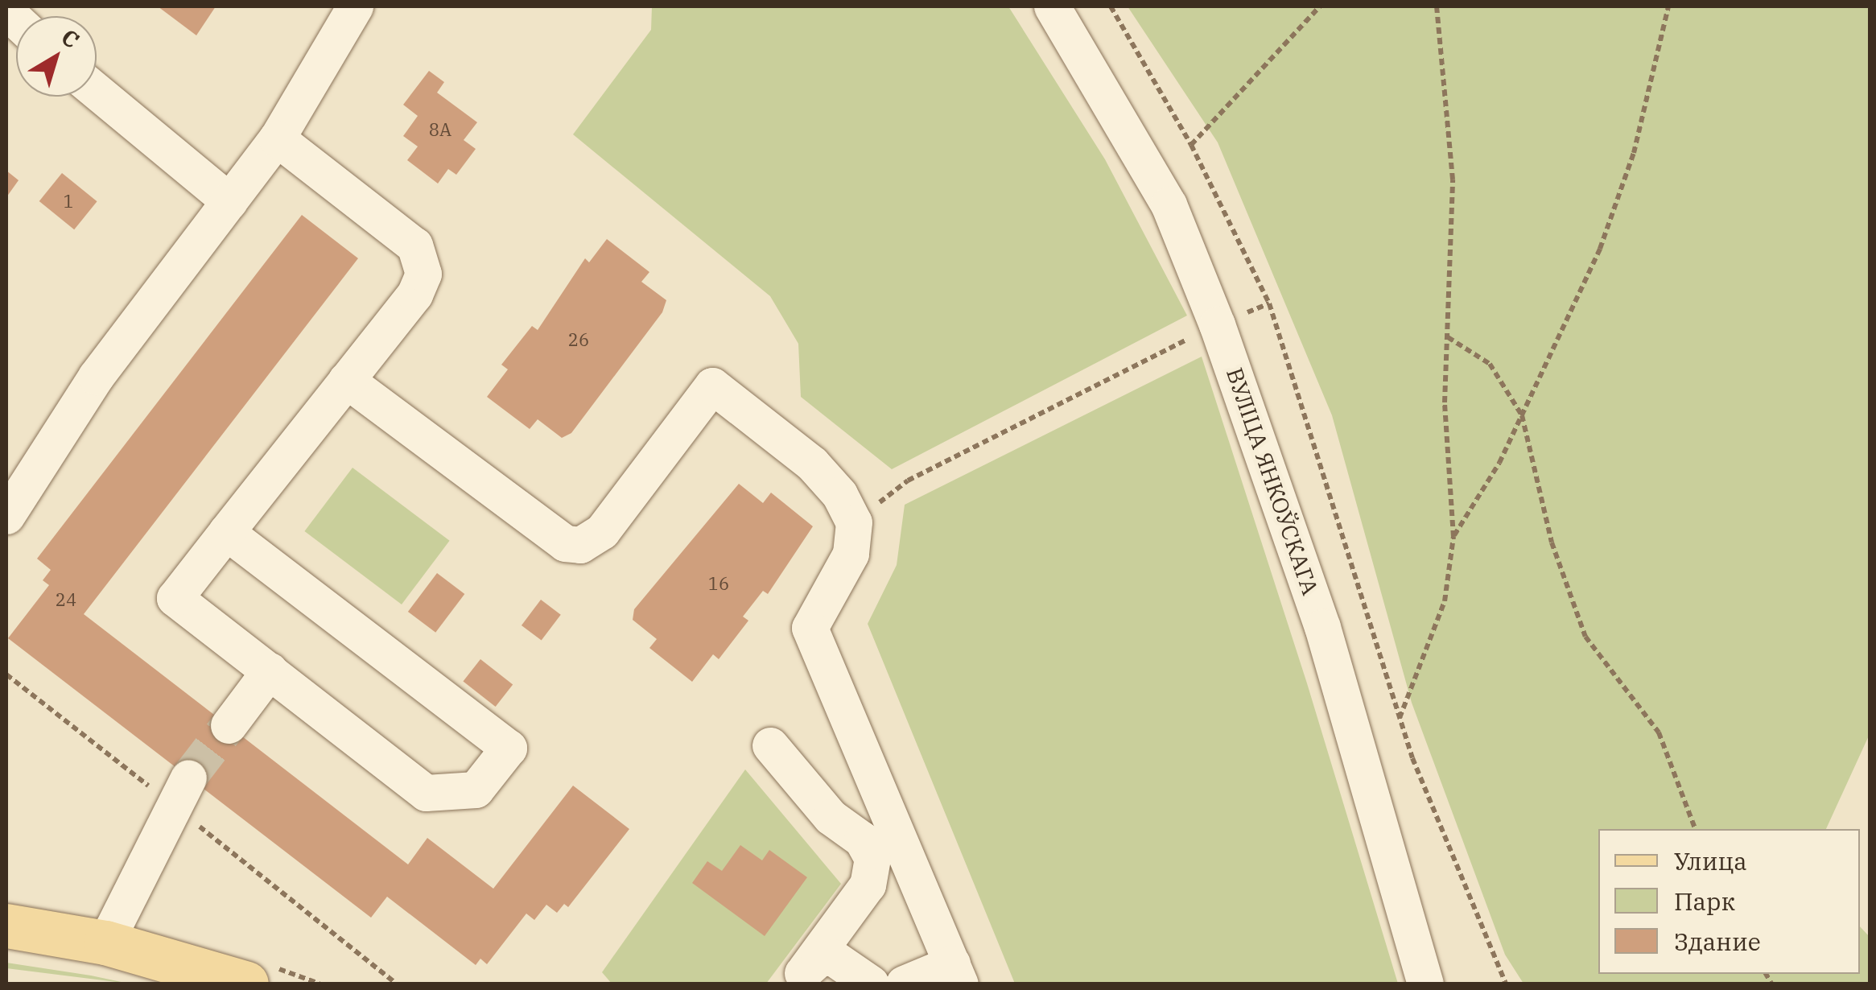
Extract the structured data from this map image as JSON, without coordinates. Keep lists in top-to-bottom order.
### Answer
{
  "streets": {
    "street": ["ВУЛІЦА ЯНКОЎСКАГА"]
  },
  "house_numbers": [
    "8А",
    "1",
    "26",
    "16",
    "24"
  ],
  "legend": ["Улица", "Парк", "Здание"],
  "north": "top right"
}
